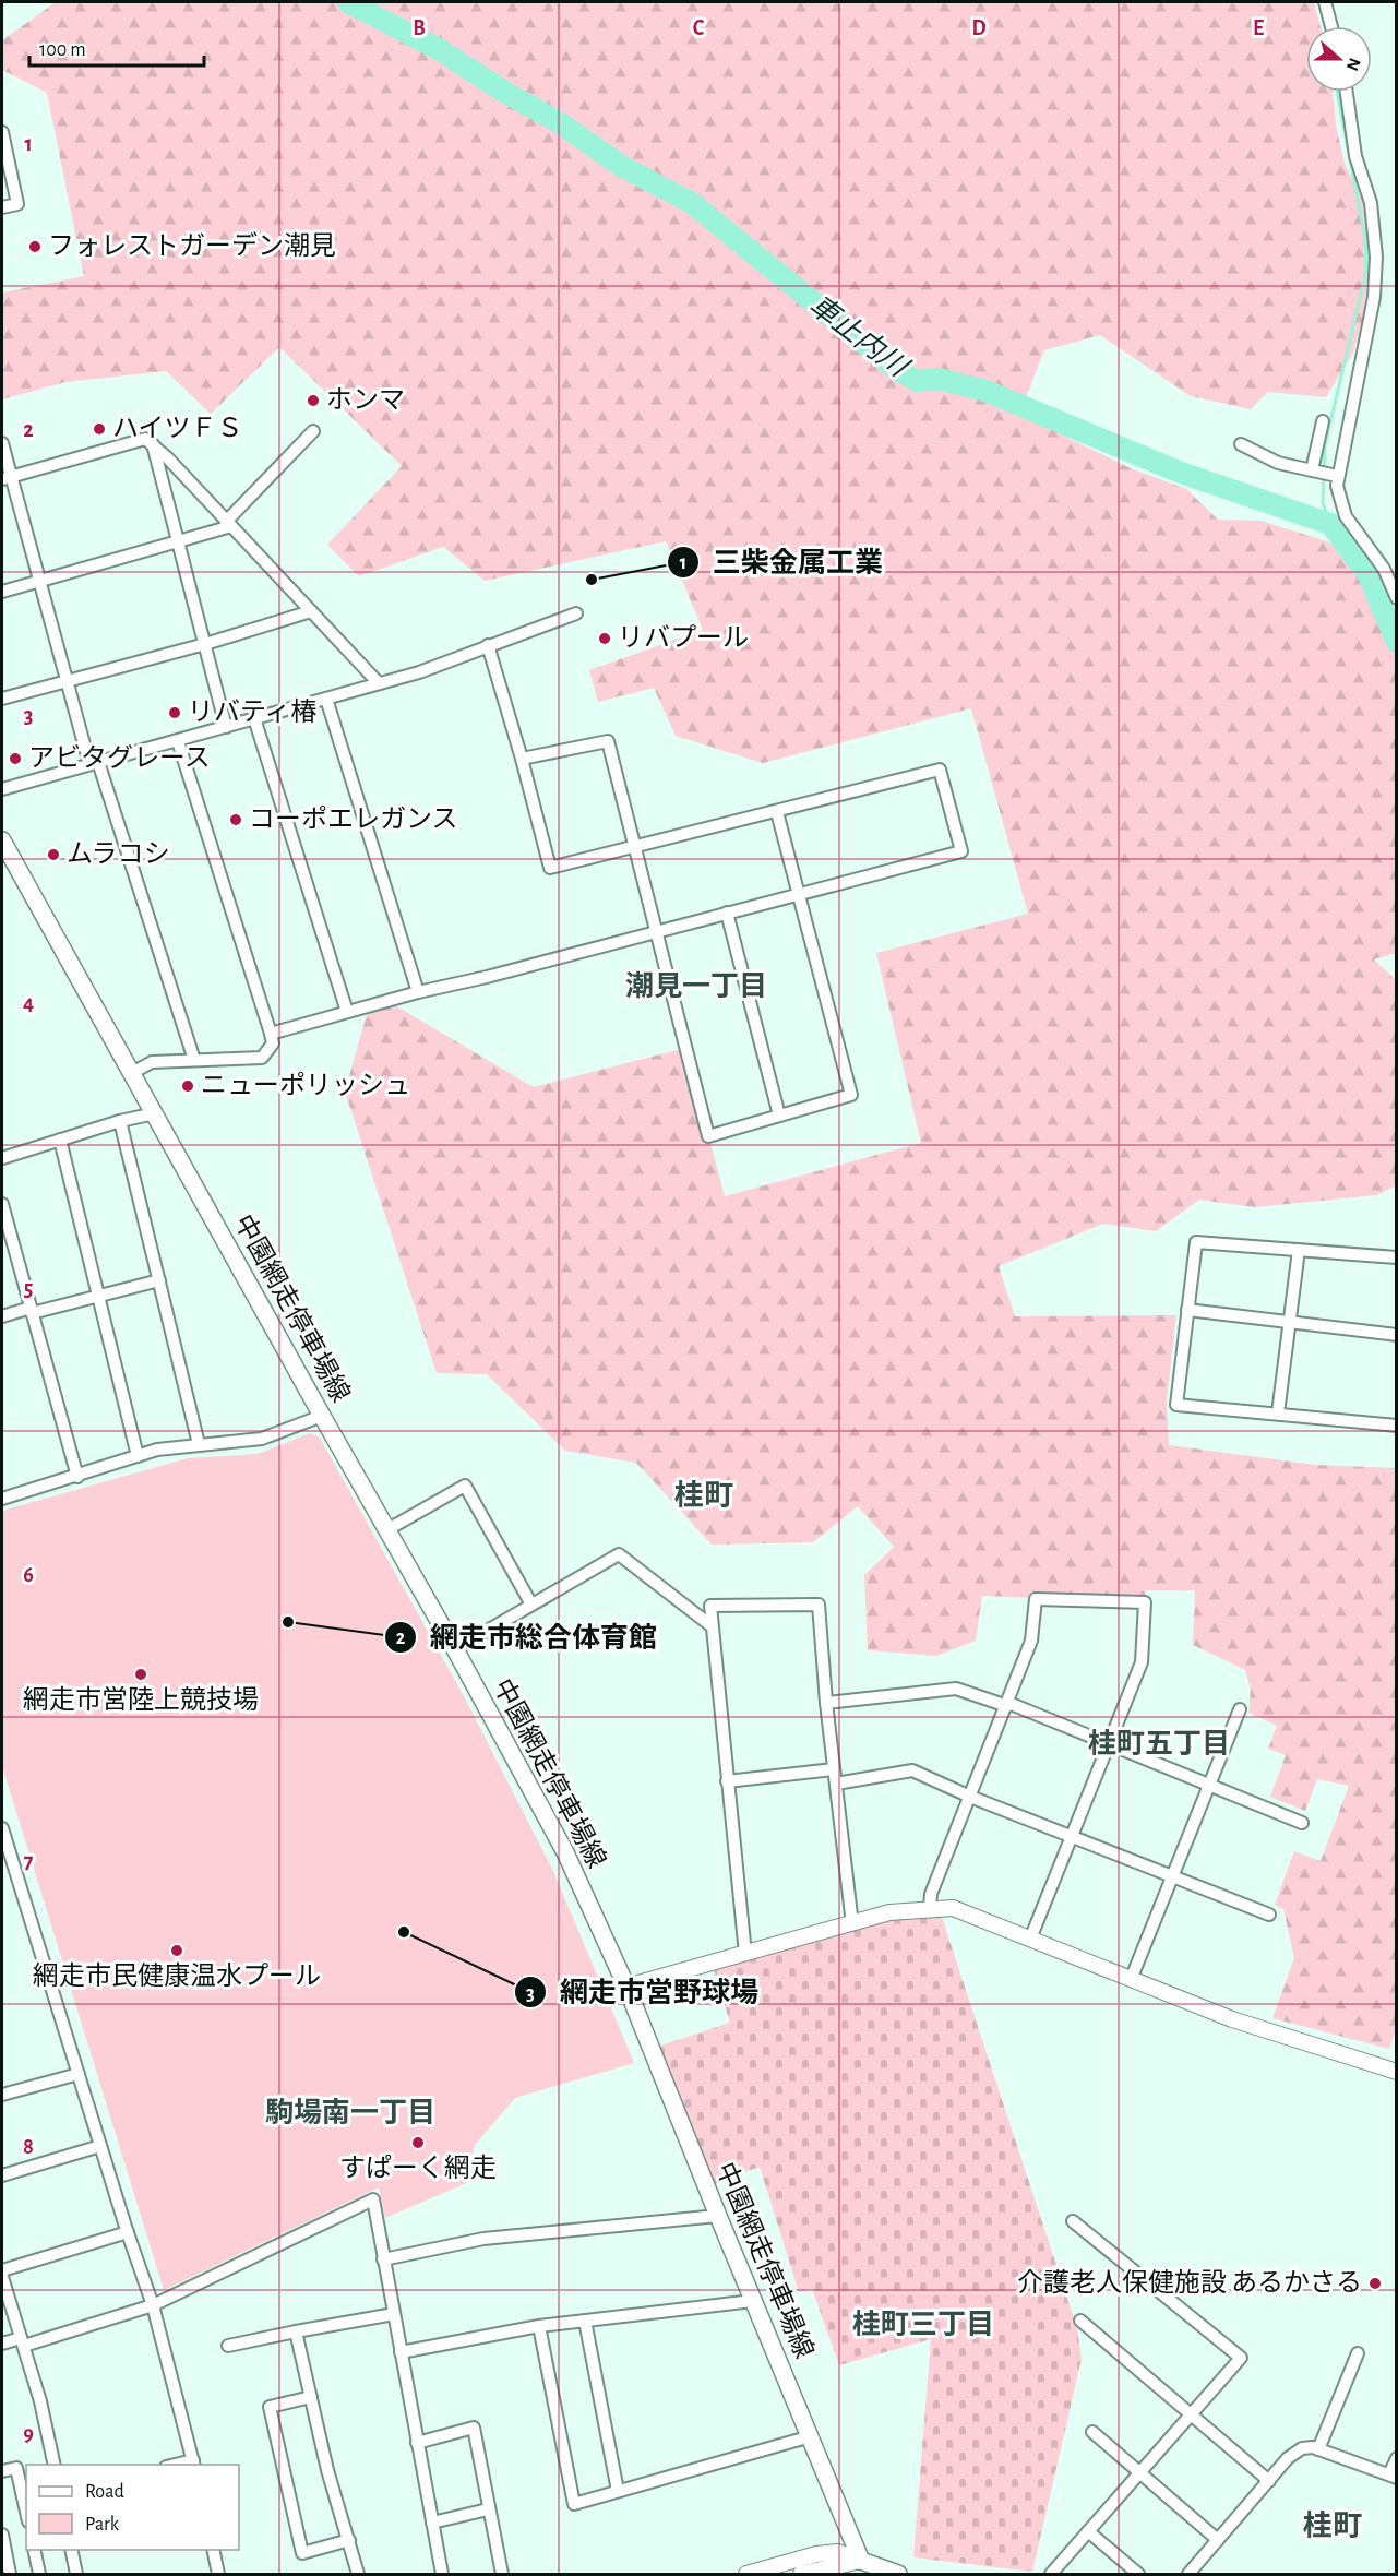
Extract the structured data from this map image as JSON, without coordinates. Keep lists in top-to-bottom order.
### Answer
{
  "streets": {
    "main road": ["中園網走停車場線"]
  },
  "districts": [
    "潮見一丁目",
    "桂町",
    "桂町五丁目",
    "駒場南一丁目",
    "桂町三丁目",
    "桂町"
  ],
  "water": ["車止内川"],
  "places": [
    "フォレストガーデン潮見",
    "ホンマ",
    "ハイツＦＳ",
    "三柴金属工業",
    "リバプール",
    "リバティ椿",
    "アビタグレース",
    "コーポエレガンス",
    "ムラコシ",
    "ニューポリッシュ",
    "網走市総合体育館",
    "網走市営陸上競技場",
    "網走市営野球場",
    "網走市民健康温水プール",
    "すぱーく網走",
    "介護老人保健施設 あるかさる"
  ],
  "legend": ["Road", "Park"],
  "scale_bar": "100 m",
  "north": "right",
  "grid": {
    "columns": [
      "B",
      "C",
      "D",
      "E"
    ],
    "rows": [
      "1",
      "2",
      "3",
      "4",
      "5",
      "6",
      "7",
      "8",
      "9"
    ]
  }
}
